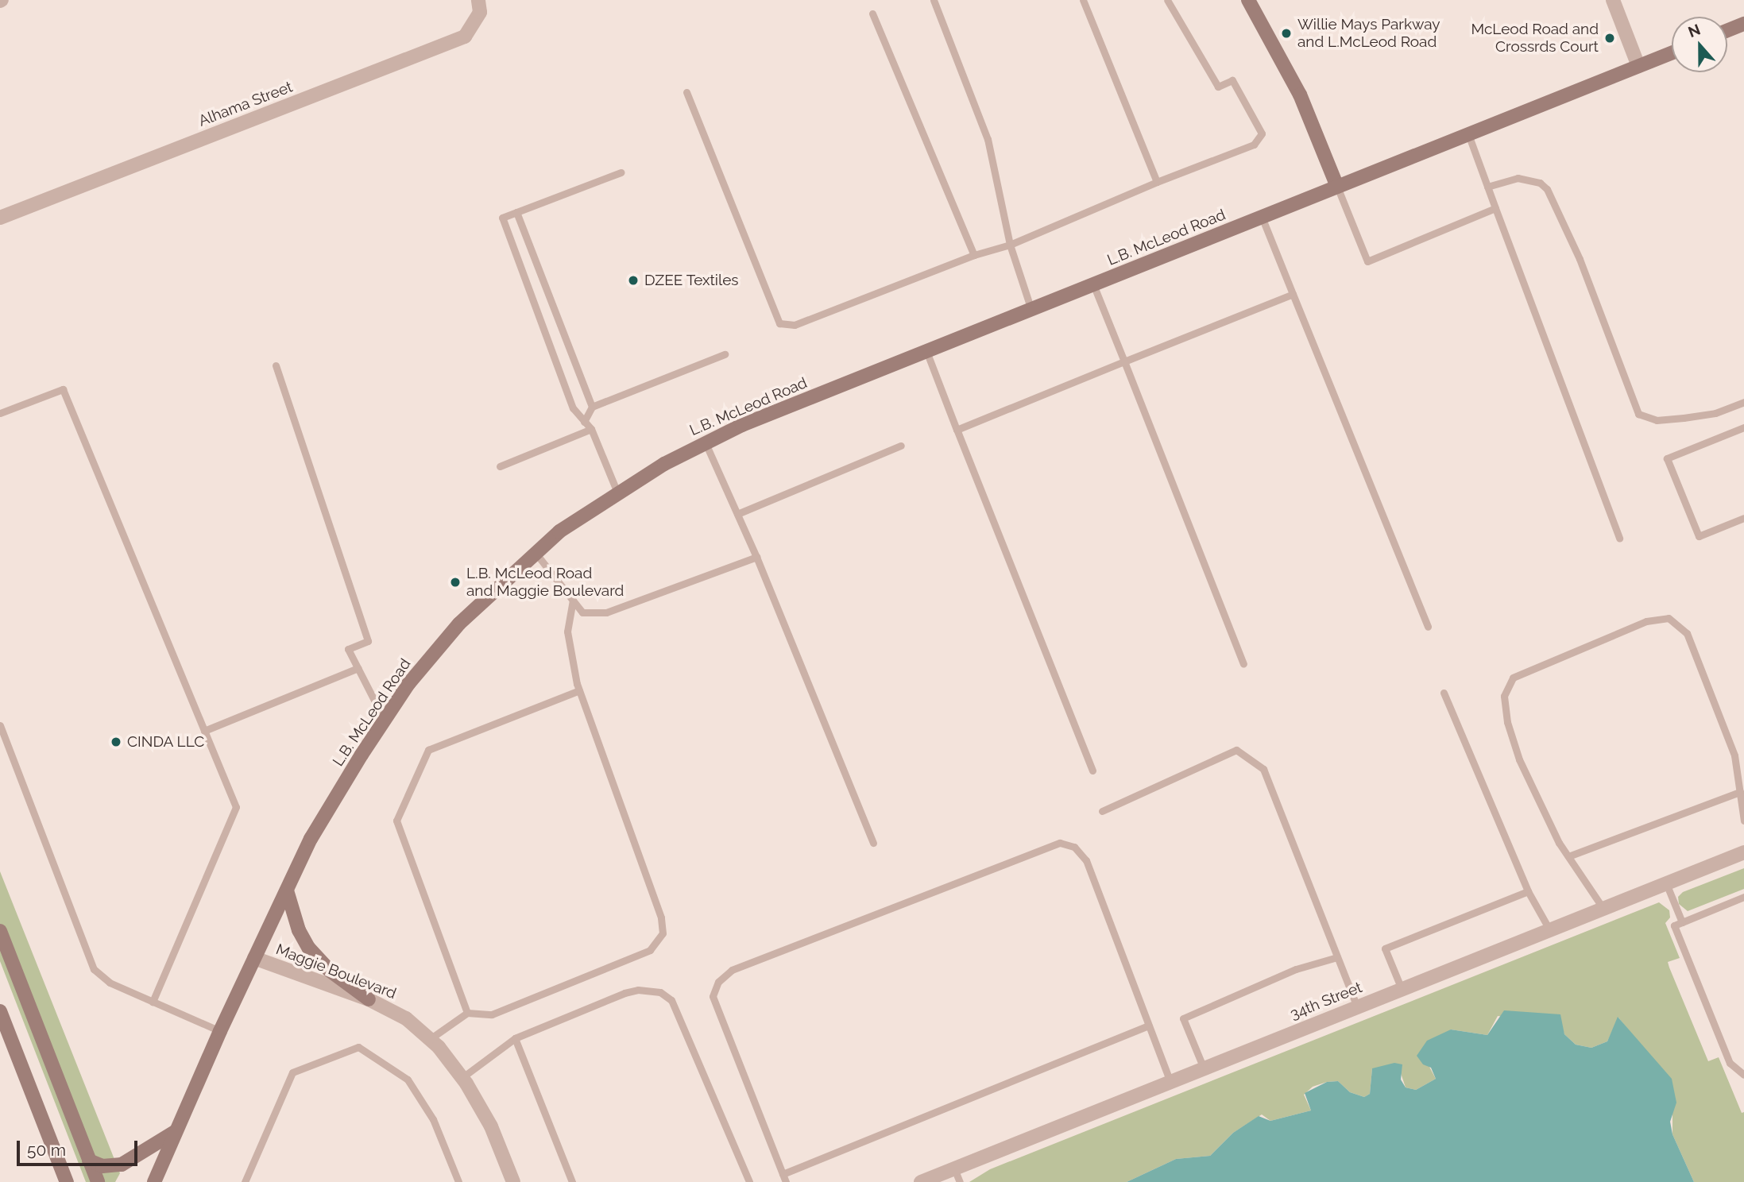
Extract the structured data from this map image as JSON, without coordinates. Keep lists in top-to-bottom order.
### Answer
{
  "streets": {
    "street": [
      "Alhama Street",
      "L.B. McLeod Road",
      "Maggie Boulevard",
      "34th Street"
    ]
  },
  "crossings": [
    ["L.B. McLeod Road", "Maggie Boulevard"]
  ],
  "places": [
    "Willie Mays Parkway and L.McLeod Road",
    "McLeod Road and Crossrds Court",
    "DZEE Textiles",
    "L.B. McLeod Road and Maggie Boulevard",
    "CINDA LLC"
  ],
  "scale_bar": "50 m",
  "north": "top"
}
